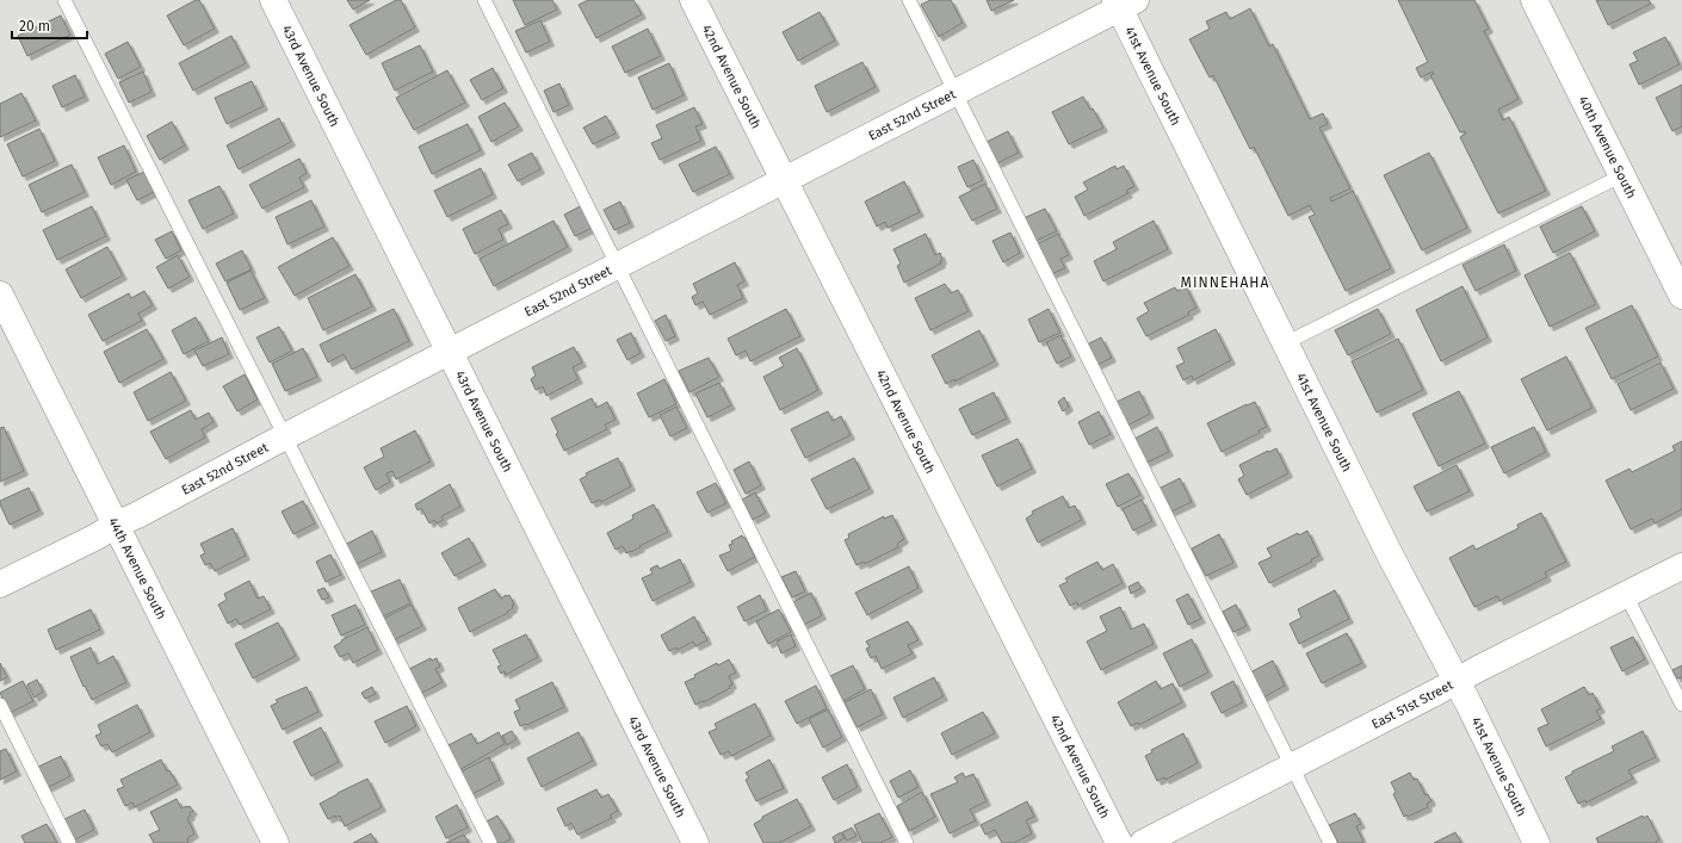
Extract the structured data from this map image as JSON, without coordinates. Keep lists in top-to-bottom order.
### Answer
{
  "streets": {
    "street": [
      "43rd Avenue South",
      "42nd Avenue South",
      "41st Avenue South",
      "East 52nd Street",
      "40th Avenue South",
      "44th Avenue South",
      "East 51st Street"
    ]
  },
  "crossings": [
    ["43rd Avenue South", "East 52nd Street"],
    ["42nd Avenue South", "East 52nd Street"],
    ["41st Avenue South", "East 52nd Street"],
    ["41st Avenue South", "East 51st Street"],
    ["East 52nd Street", "44th Avenue South"]
  ],
  "districts": ["MINNEHAHA"],
  "scale_bar": "20 m"
}
